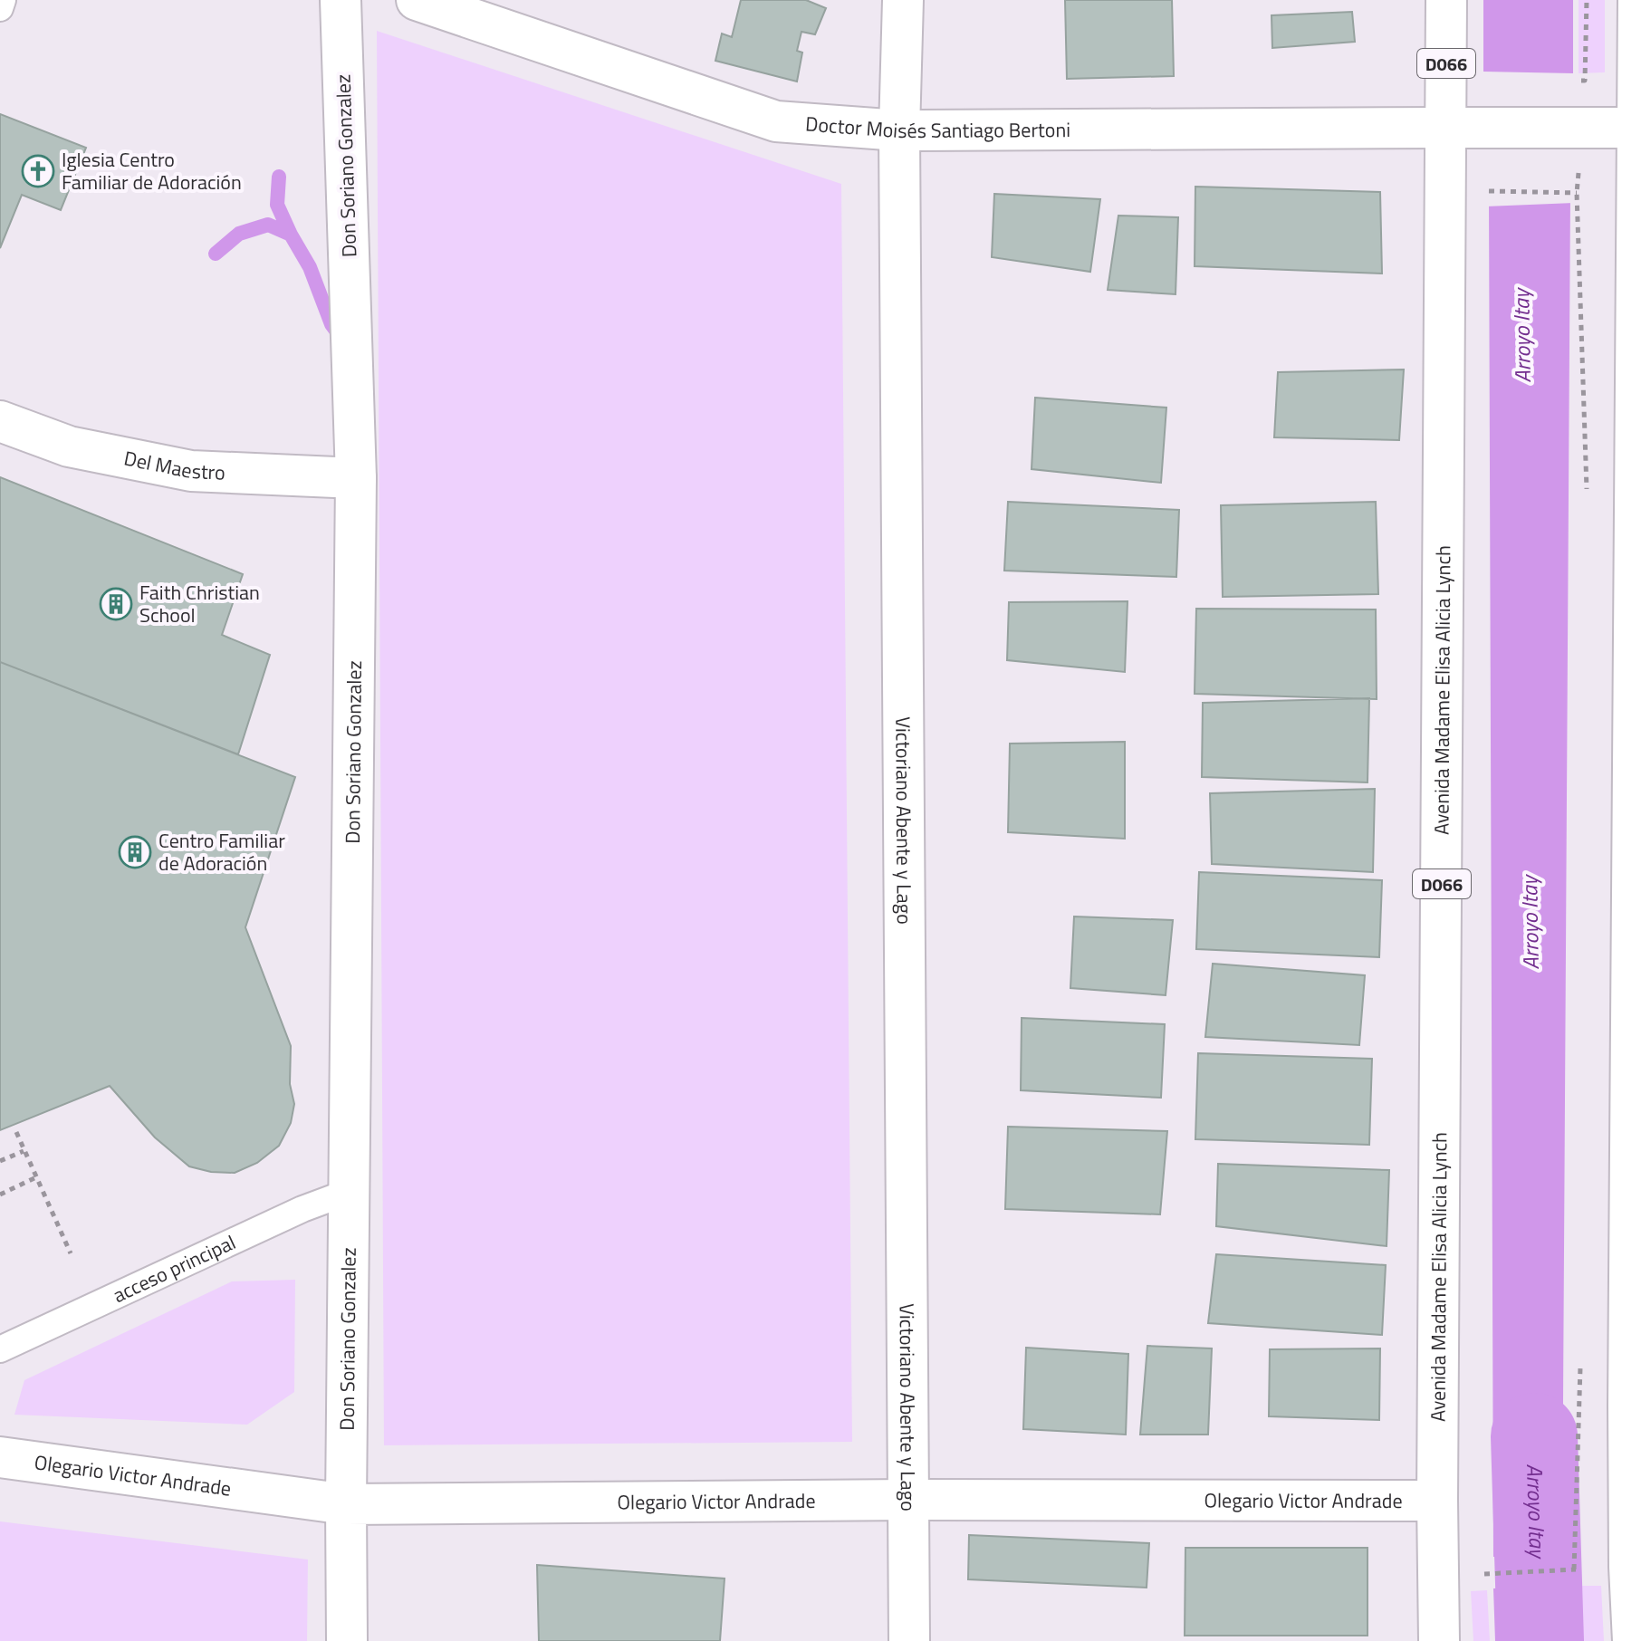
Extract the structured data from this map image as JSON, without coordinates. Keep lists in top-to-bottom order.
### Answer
{
  "streets": {
    "main road": [
      "D066",
      "Doctor Moisés Santiago Bertoni",
      "Don Soriano Gonzalez",
      "Del Maestro",
      "Avenida Madame Elisa Alicia Lynch",
      "Victoriano Abente y Lago",
      "Olegario Victor Andrade"
    ],
    "lane": ["acceso principal"]
  },
  "crossings": [
    ["Doctor Moisés Santiago Bertoni", "Avenida Madame Elisa Alicia Lynch"],
    ["Doctor Moisés Santiago Bertoni", "Victoriano Abente y Lago"],
    ["Don Soriano Gonzalez", "Del Maestro"],
    ["Don Soriano Gonzalez", "acceso principal"],
    ["Don Soriano Gonzalez", "Olegario Victor Andrade"],
    ["Avenida Madame Elisa Alicia Lynch", "Olegario Victor Andrade"],
    ["Victoriano Abente y Lago", "Olegario Victor Andrade"]
  ],
  "water": ["Arroyo Itay"],
  "places": {
    "church": ["Iglesia Centro Familiar de Adoración"],
    "building": ["Faith Christian School", "Centro Familiar de Adoración"]
  }
}
